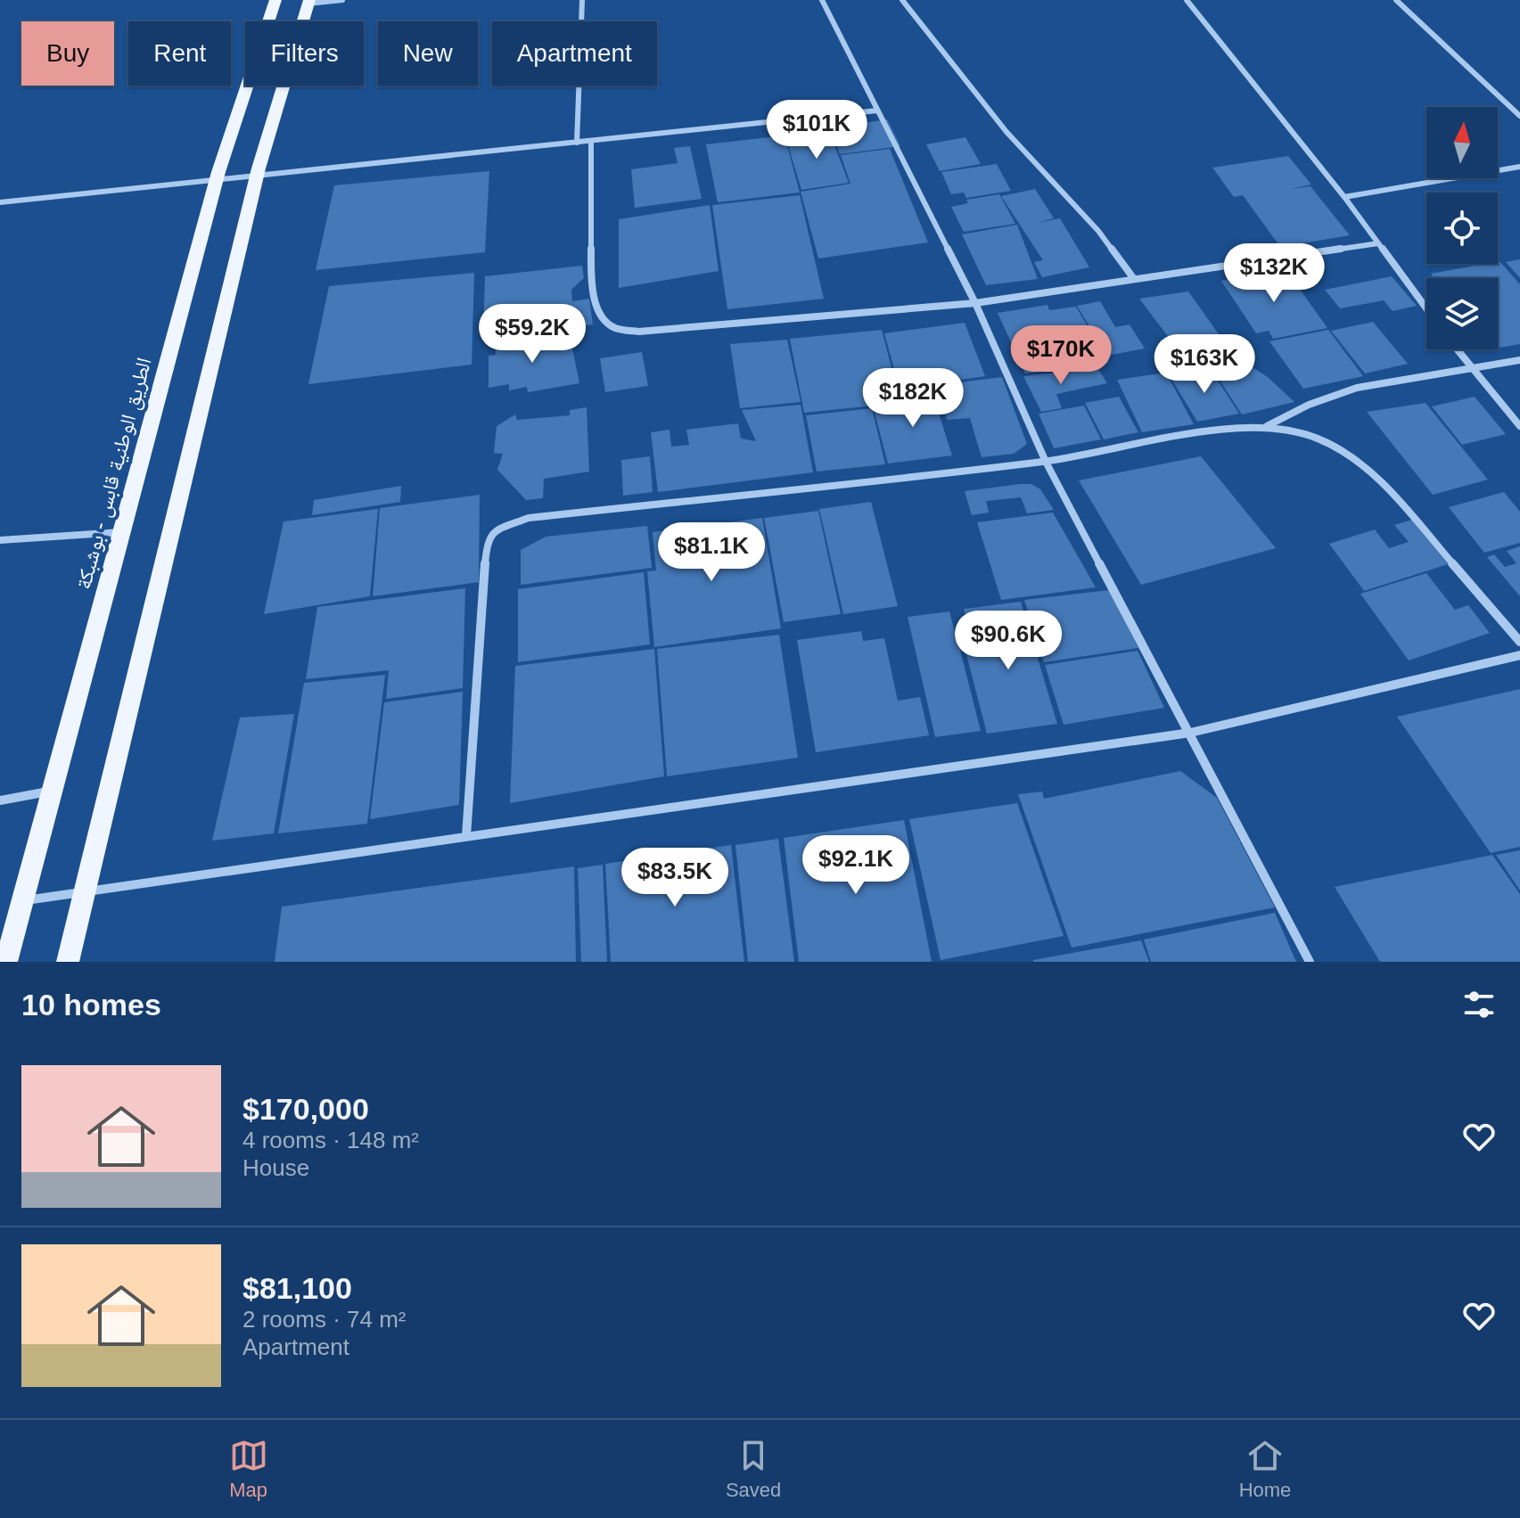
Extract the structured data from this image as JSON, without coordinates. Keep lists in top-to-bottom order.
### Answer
{
  "streets": {
    "main road": ["الطريق الوطنية قابس - بوشبكة"]
  },
  "north": "top",
  "page": {
    "chip": [
      "Buy",
      "Rent",
      "Filters",
      "New",
      "Apartment"
    ],
    "price": [
      "$101K",
      "$132K",
      "$59.2K",
      "$170K",
      "$163K",
      "$182K",
      "$81.1K",
      "$90.6K",
      "$92.1K",
      "$83.5K"
    ],
    "heading": "10 homes",
    "list": [
      {
        "name": "$170,000",
        "note": "4 rooms · 148 m² · House"
      },
      {
        "name": "$81,100",
        "note": "2 rooms · 74 m² · Apartment"
      }
    ],
    "tabs": ["Map", "Saved", "Home"]
  }
}
